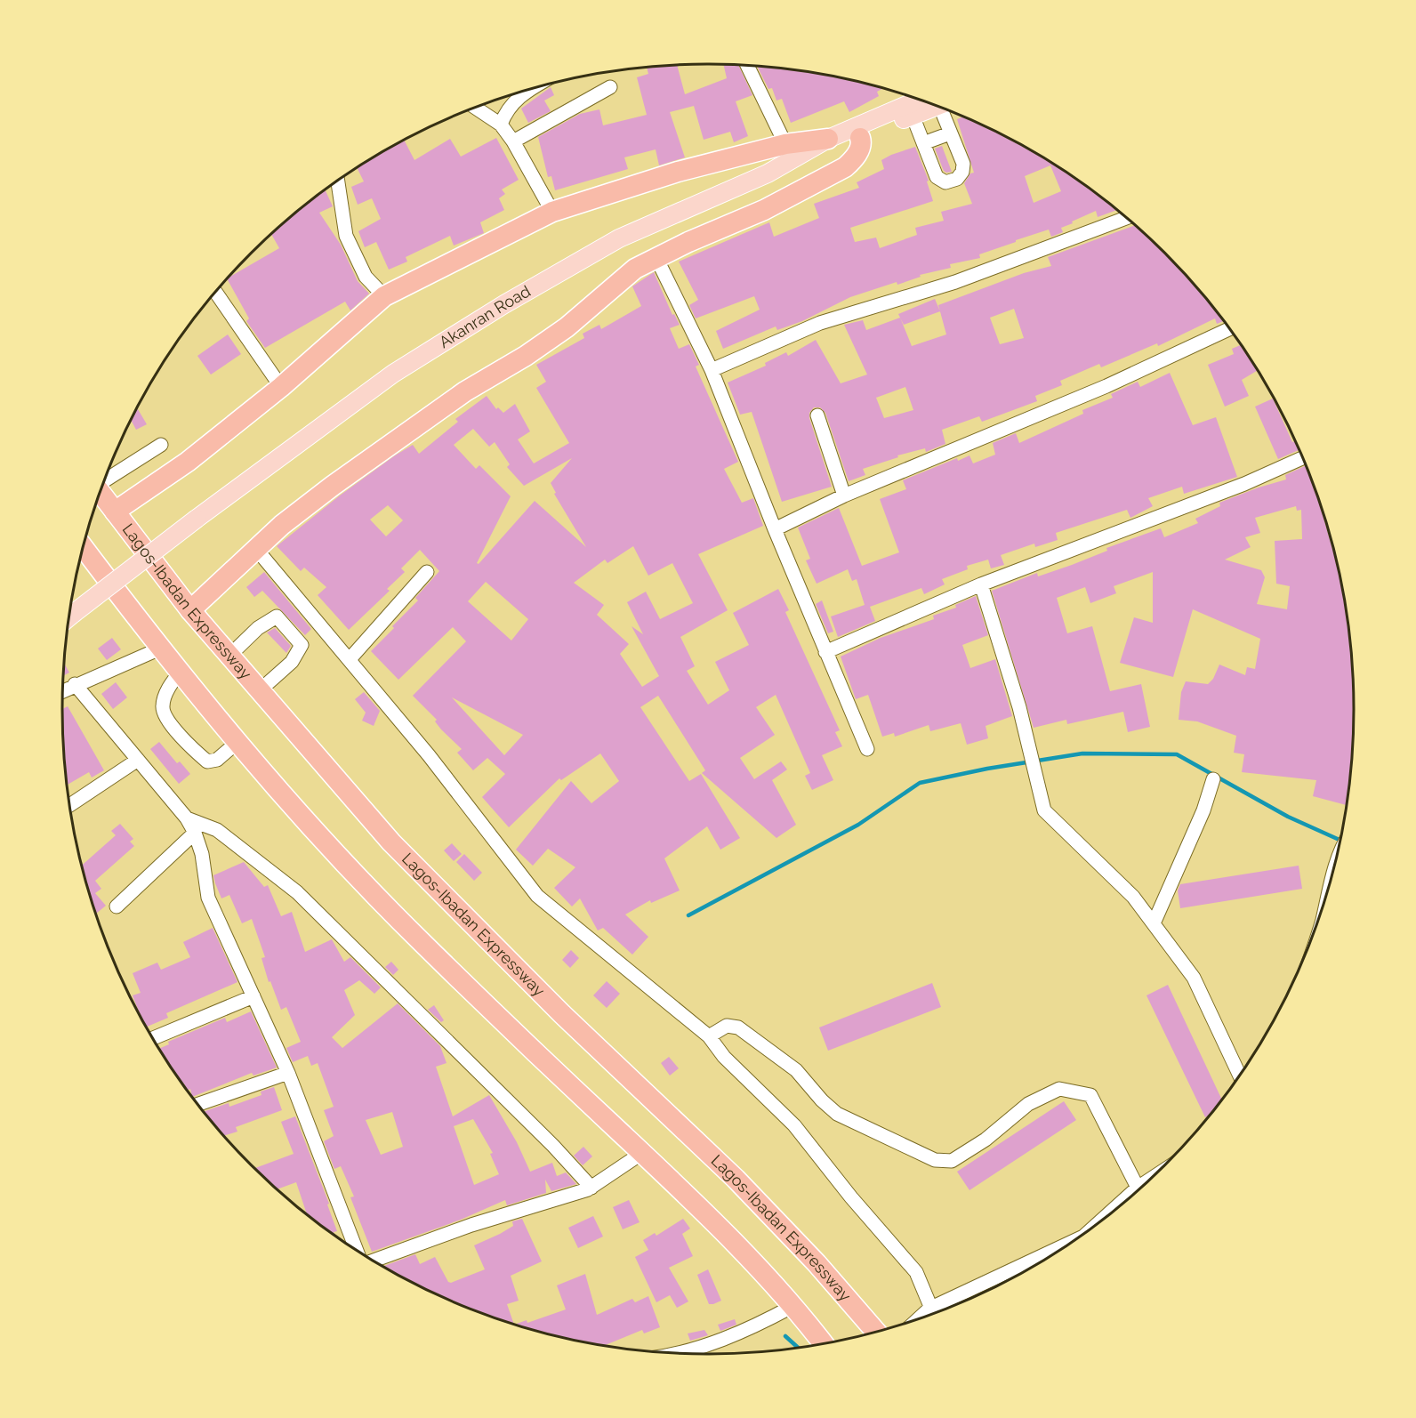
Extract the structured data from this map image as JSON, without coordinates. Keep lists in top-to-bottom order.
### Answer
{
  "streets": {
    "highway": ["Lagos-Ibadan Expressway"],
    "main road": ["Akanran Road"]
  }
}
